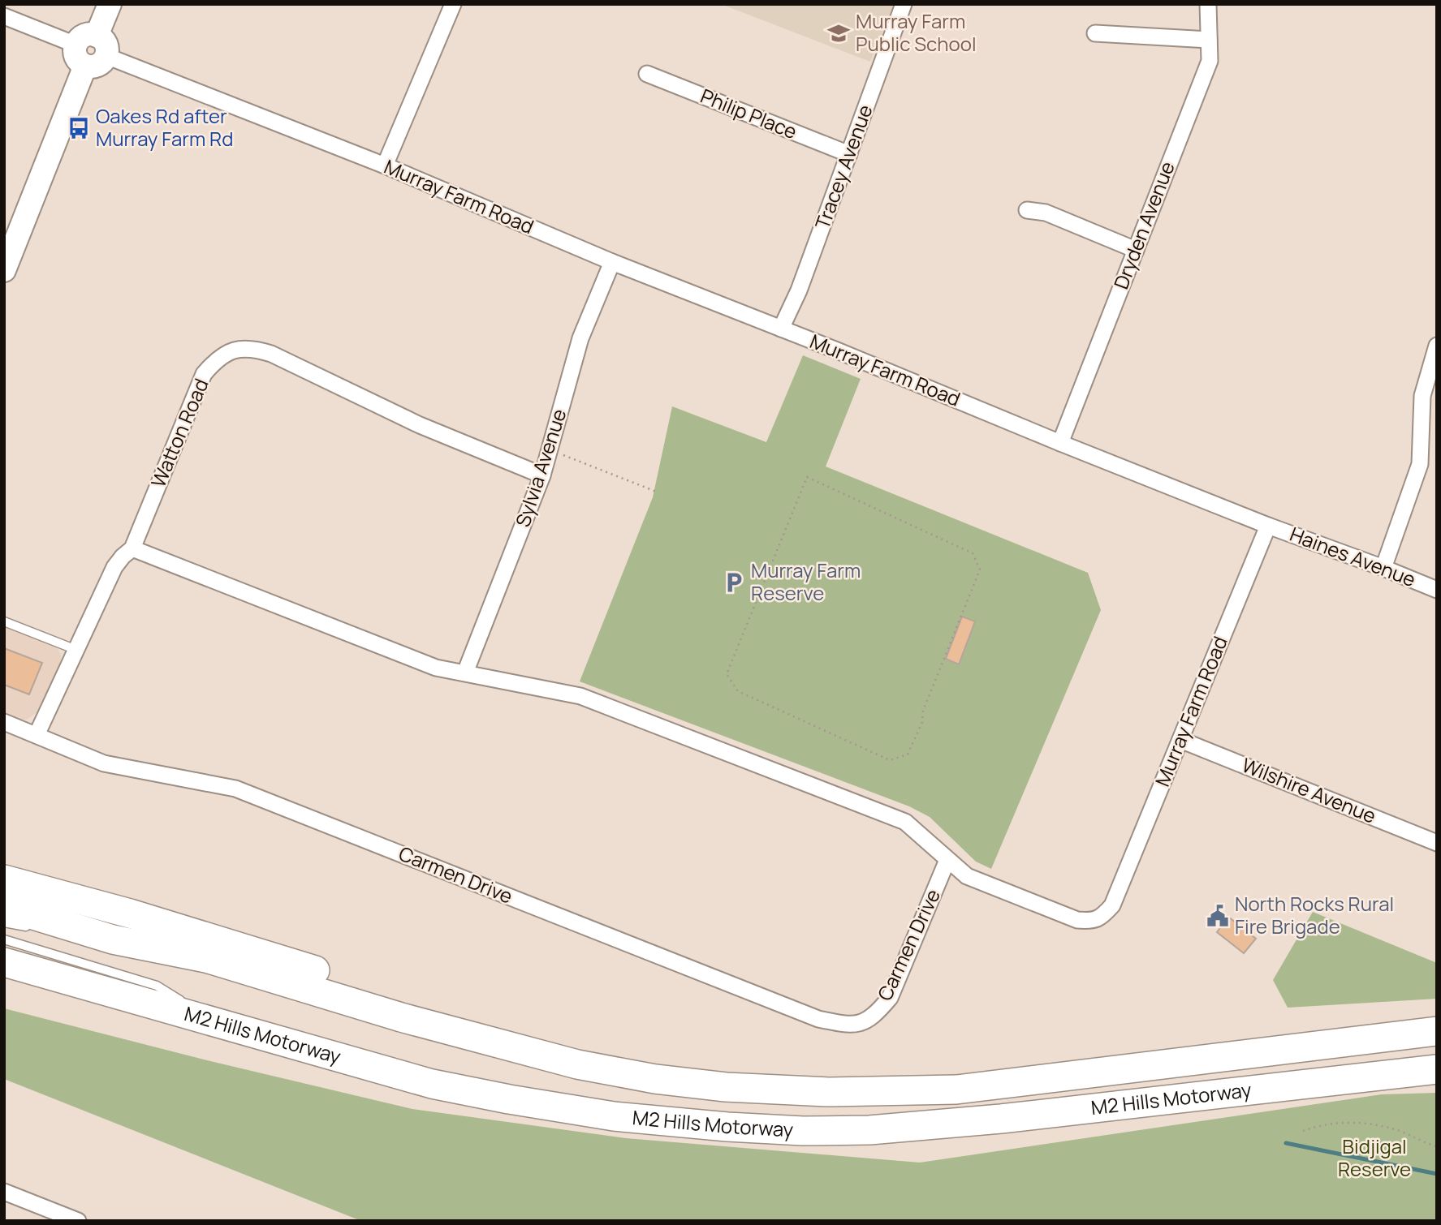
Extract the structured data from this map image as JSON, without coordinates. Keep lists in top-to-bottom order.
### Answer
{
  "streets": {
    "highway": ["M2 Hills Motorway"],
    "street": [
      "Philip Place",
      "Tracey Avenue",
      "Murray Farm Road",
      "Dryden Avenue",
      "Watton Road",
      "Sylvia Avenue",
      "Haines Avenue",
      "Wilshire Avenue",
      "Carmen Drive"
    ]
  },
  "crossings": [
    ["Philip Place", "Tracey Avenue"],
    ["Tracey Avenue", "Murray Farm Road"],
    ["Murray Farm Road", "Dryden Avenue"],
    ["Murray Farm Road", "Sylvia Avenue"],
    ["Murray Farm Road", "Haines Avenue"],
    ["Murray Farm Road", "Wilshire Avenue"],
    ["Murray Farm Road", "Carmen Drive"],
    ["Watton Road", "Sylvia Avenue"],
    ["Watton Road", "Carmen Drive"]
  ],
  "parks": ["Bidjigal Reserve"],
  "places": {
    "school or university": ["Murray Farm Public School"],
    "bus stop": ["Oakes Rd after Murray Farm Rd"],
    "parking": ["Murray Farm Reserve"],
    "public building": ["North Rocks Rural Fire Brigade"]
  }
}
